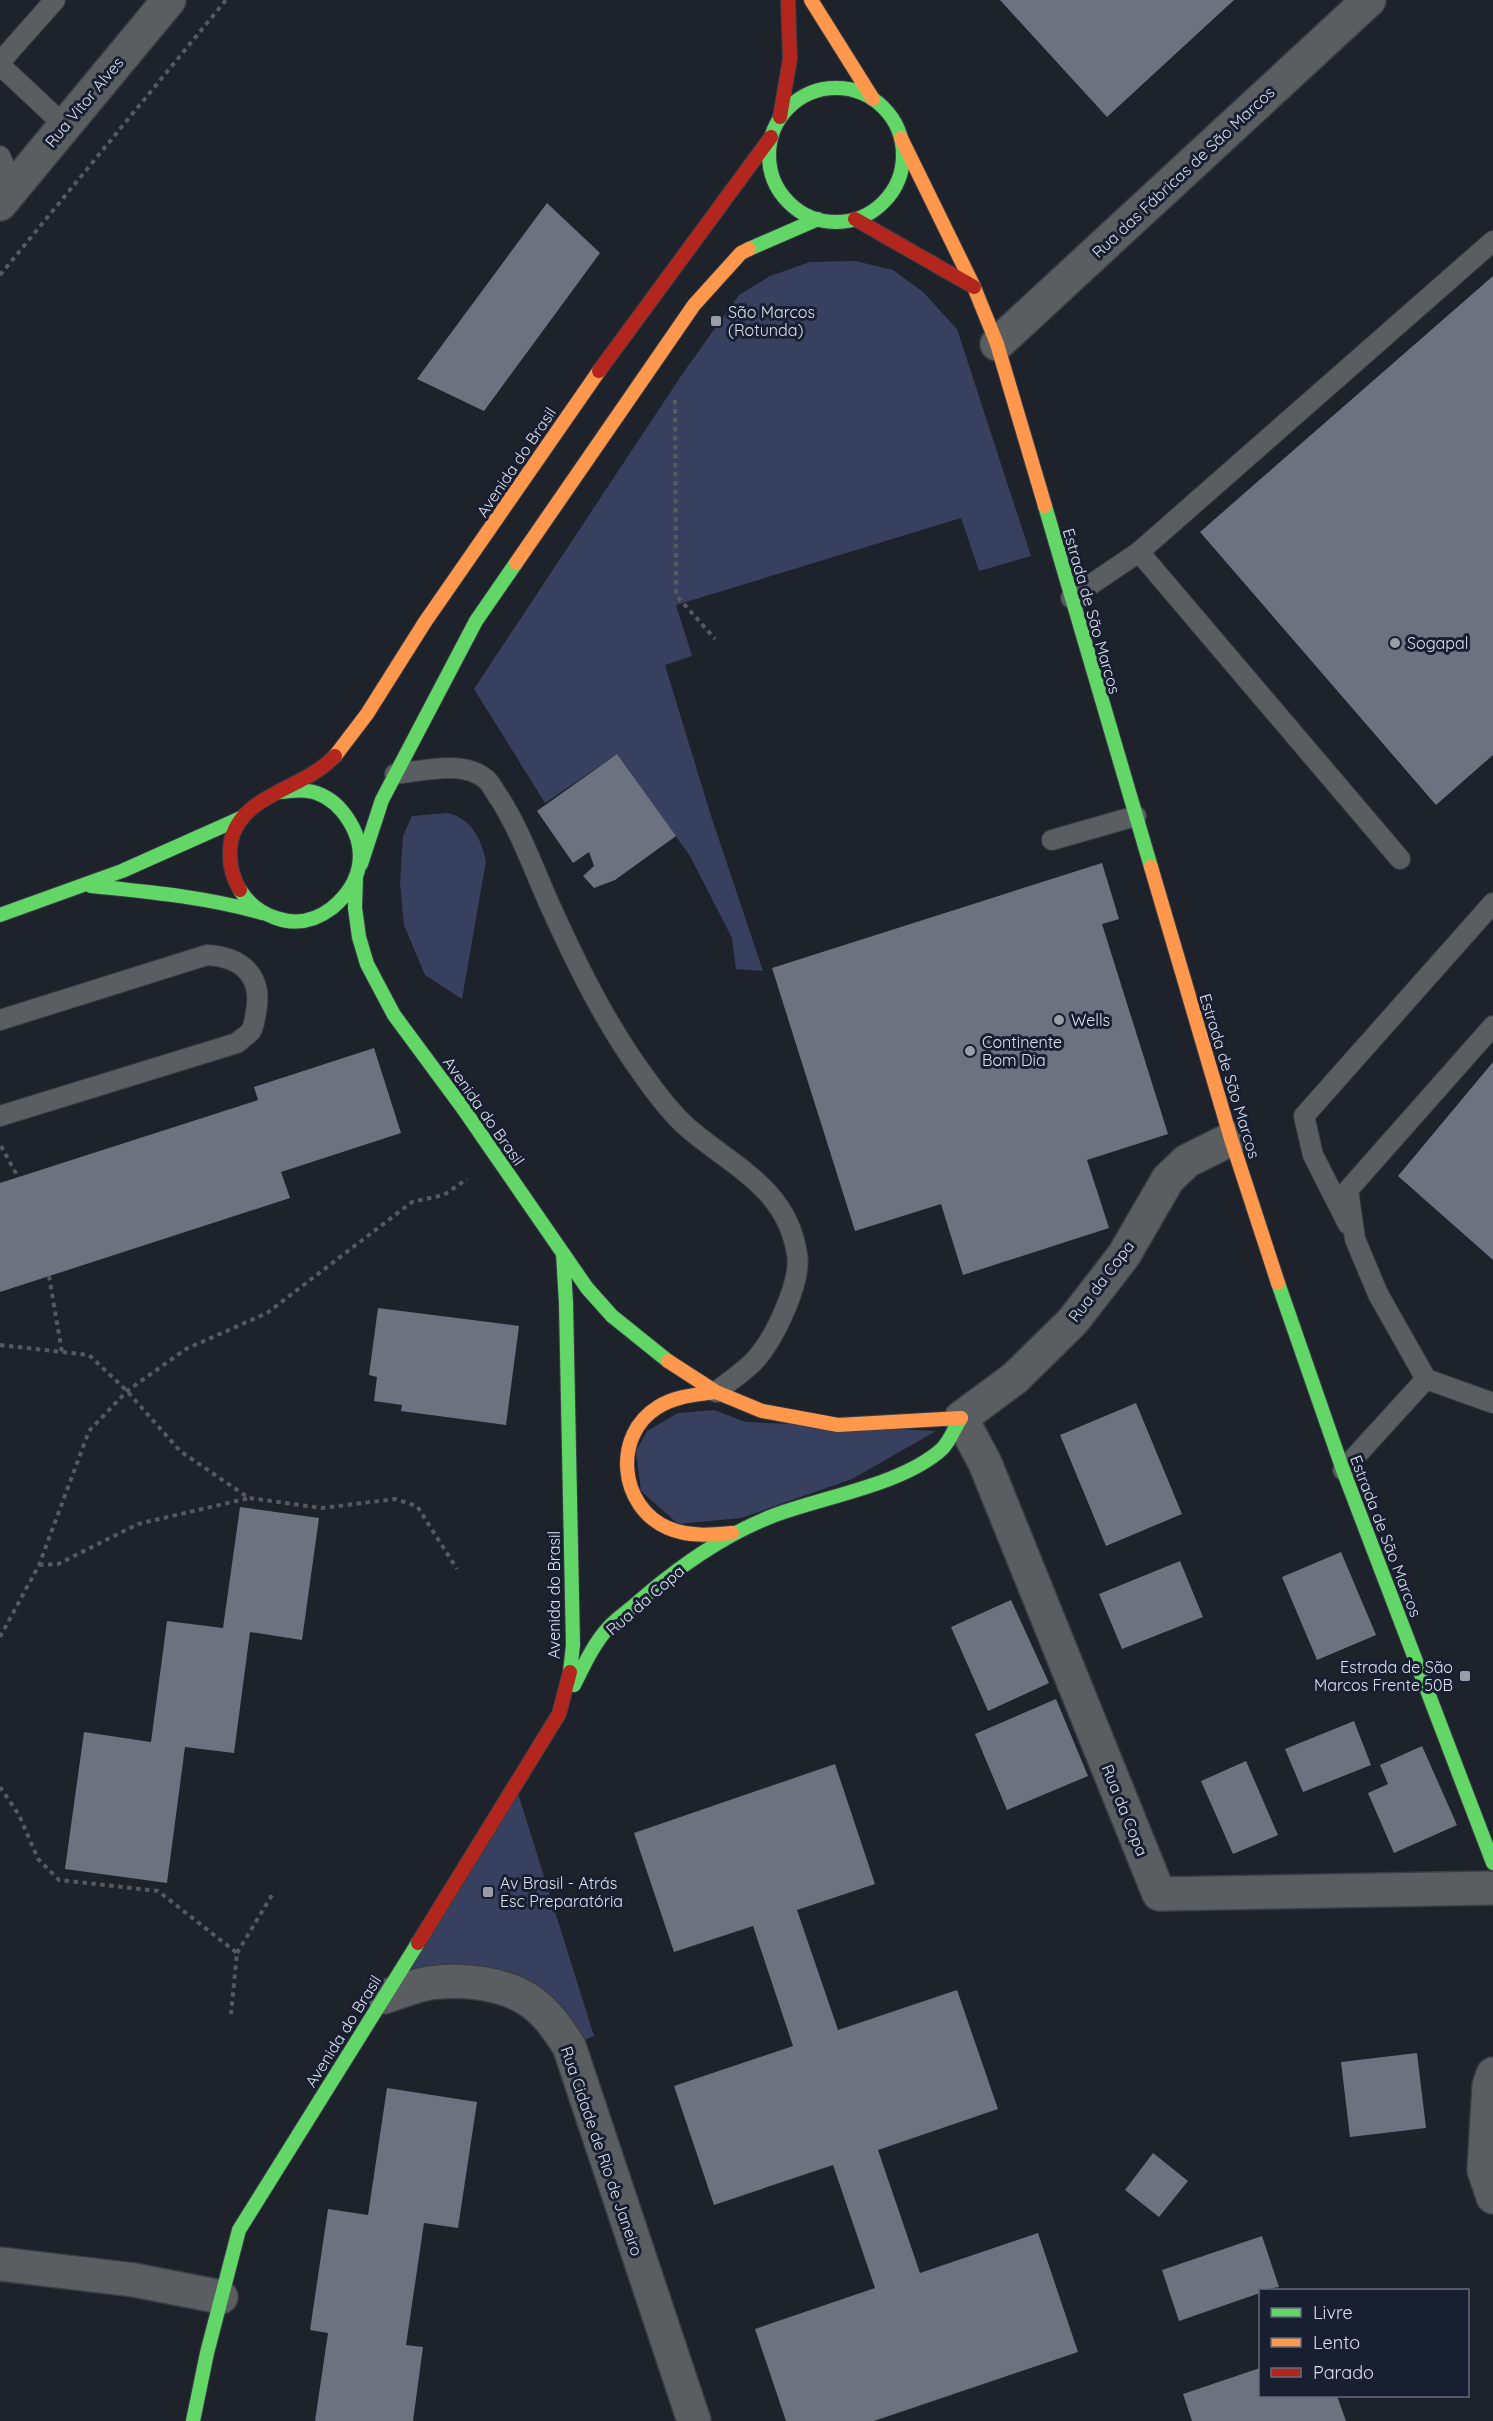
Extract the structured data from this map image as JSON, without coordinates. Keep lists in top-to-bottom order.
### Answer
{
  "streets": {
    "street": [
      "Rua Vitor Alves",
      "Rua das Fábricas de São Marcos",
      "Avenida do Brasil",
      "Estrada de São Marcos",
      "Rua da Copa",
      "Rua Cidade de Rio de Janeiro"
    ]
  },
  "crossings": [
    ["Rua das Fábricas de São Marcos", "Estrada de São Marcos"],
    ["Avenida do Brasil", "Estrada de São Marcos"],
    ["Avenida do Brasil", "Rua da Copa"],
    ["Avenida do Brasil", "Rua Cidade de Rio de Janeiro"],
    ["Estrada de São Marcos", "Rua da Copa"]
  ],
  "places": {
    "transit": ["São Marcos (Rotunda)", "Estrada de São Marcos Frente 50B", "Av Brasil - Atrás Esc Preparatória"],
    "other": ["Sogapal", "Wells", "Continente Bom Dia"]
  },
  "legend": ["Livre", "Lento", "Parado"]
}
